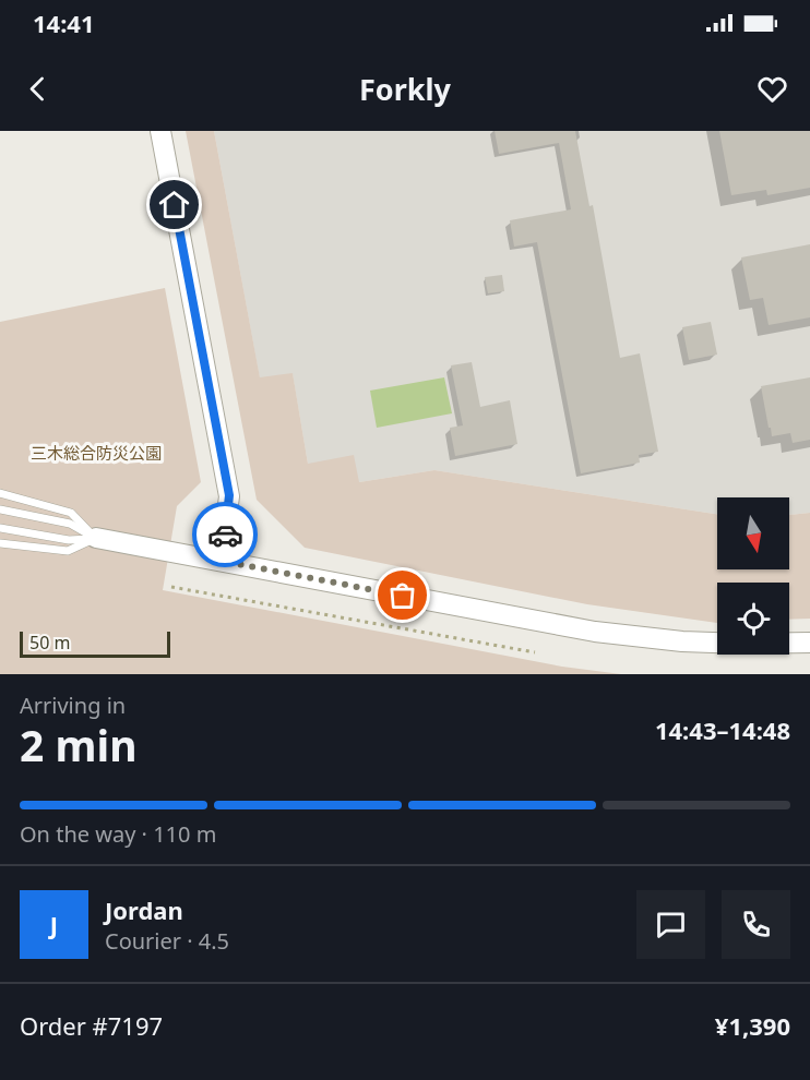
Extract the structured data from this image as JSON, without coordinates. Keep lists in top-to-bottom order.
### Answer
{
  "parks": ["三木総合防災公園"],
  "scale_bar": "50 m",
  "north": "bottom",
  "page": {
    "status": "14:41",
    "header": "Forkly",
    "scale": "50 m",
    "heading": ["2 min", "Arriving in", "14:43–14:48"],
    "panel": [
      "Jordan",
      "Courier · 4.5",
      "Order #7197",
      "¥1,390"
    ],
    "bar": "On the way · 110 m",
    "round": "J"
  }
}
